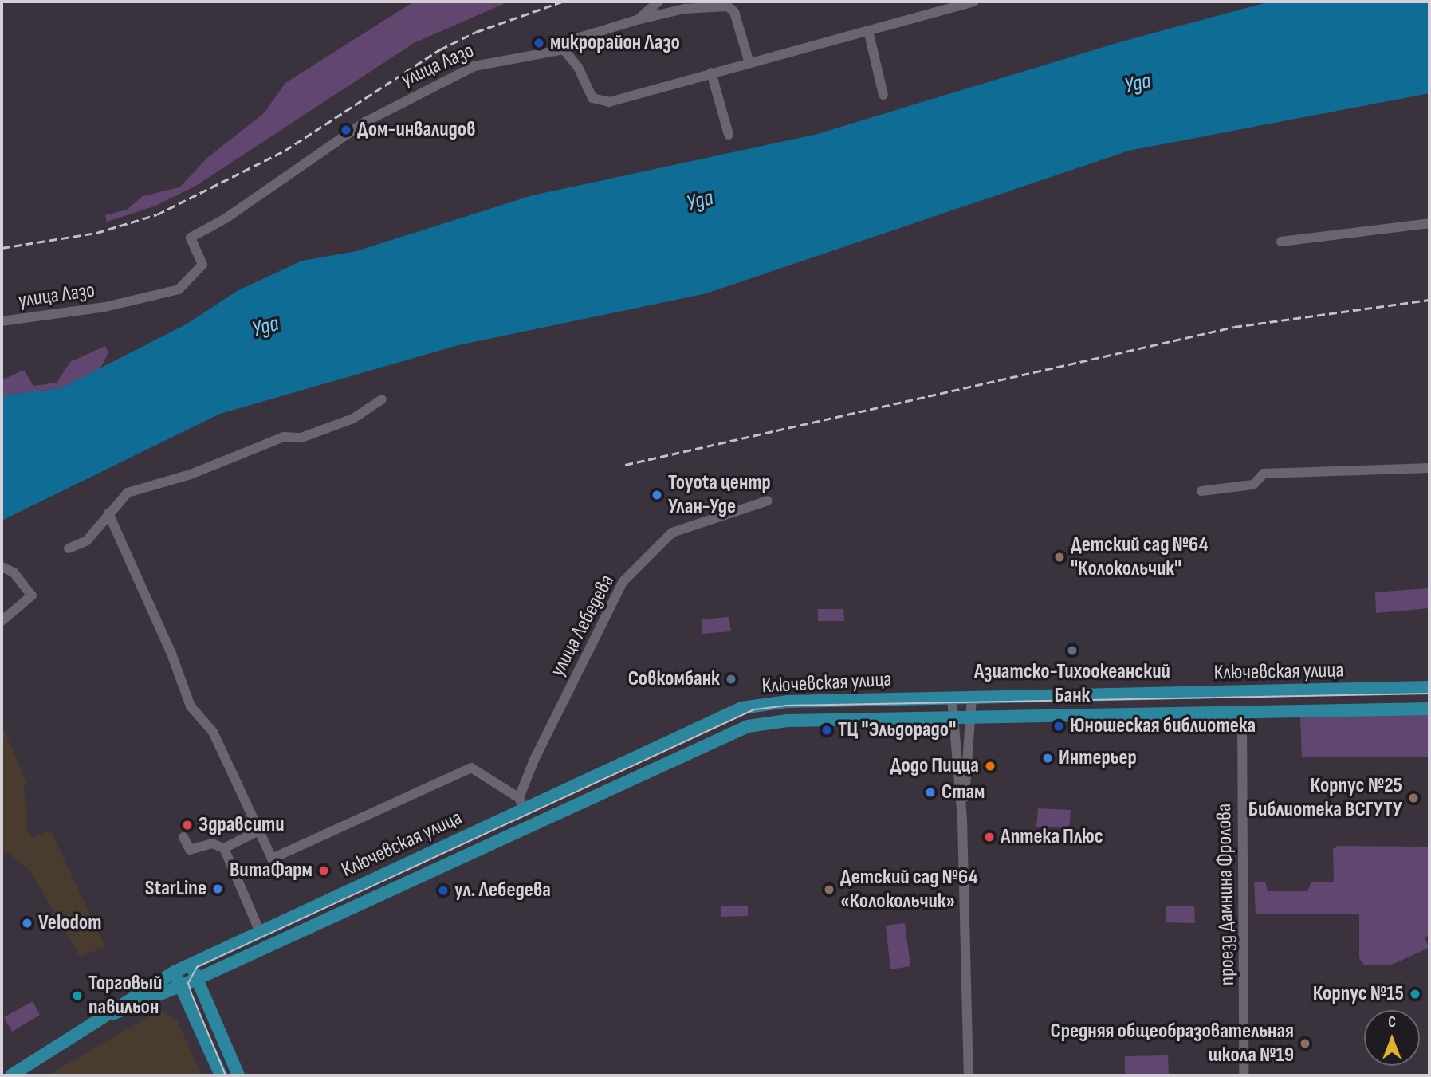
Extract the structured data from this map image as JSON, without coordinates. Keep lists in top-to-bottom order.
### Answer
{
  "streets": {
    "main road": ["Ключевская улица"],
    "street": ["улица Лазо", "улица Лебедева", "проезд Дамнина Фролова"]
  },
  "crossings": [
    ["улица Лебедева", "Ключевская улица"],
    ["Ключевская улица", "проезд Дамнина Фролова"]
  ],
  "water": ["Уда"],
  "places": [
    "микрорайон Лазо",
    "Дом-инвалидов",
    "Toyota центр Улан-Уде",
    "Детский сад №64 \"Колокольчик\"",
    "Азиатско-Тихоокеанский Банк",
    "Совкомбанк",
    "Юношеская библиотека",
    "ТЦ \"Эльдорадо\"",
    "Интерьер",
    "Додо Пицца",
    "Стам",
    "Корпус №25 Библиотека ВСГУТУ",
    "Здравсити",
    "Аптека Плюс",
    "ВитаФарм",
    "StarLine",
    "Детский сад №64 «Колокольчик»",
    "ул. Лебедева",
    "Velodom",
    "Корпус №15",
    "Торговый павильон",
    "Средняя общеобразовательная школа №19"
  ],
  "north": "top"
}
